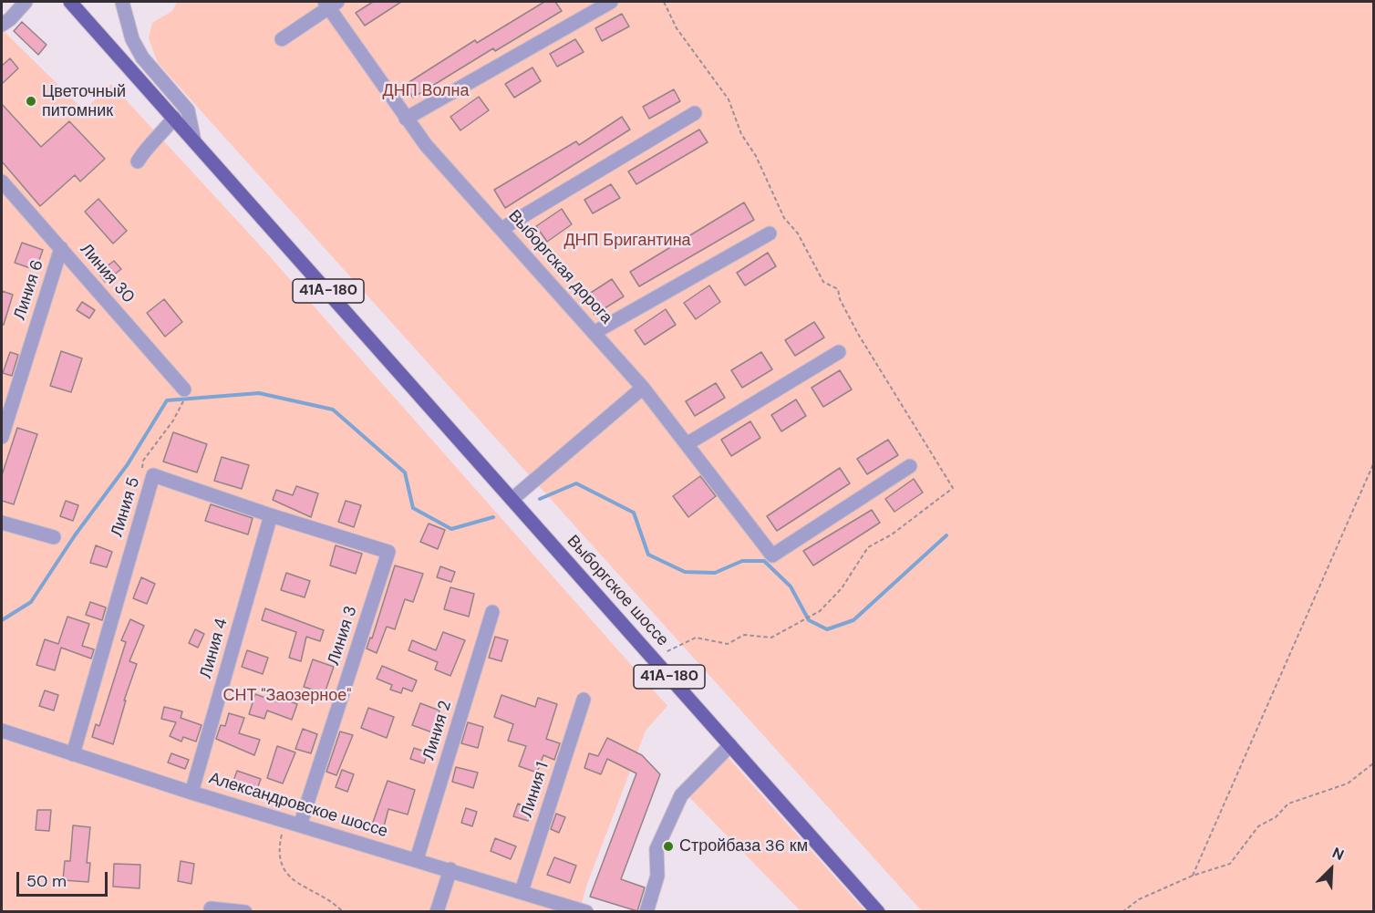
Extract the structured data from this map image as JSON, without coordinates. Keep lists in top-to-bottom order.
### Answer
{
  "streets": {
    "main road": ["41А-180", "Выборгское шоссе"],
    "street": [
      "Выборгская дорога",
      "Линия 30",
      "Линия 6",
      "Линия 5",
      "Линия 3",
      "Линия 4",
      "Линия 2",
      "Линия 1",
      "Александровское шоссе"
    ]
  },
  "crossings": [
    ["Линия 30", "Линия 6"],
    ["41А-180", "Выборгское шоссе"],
    ["Линия 5", "Линия 3"],
    ["Линия 5", "Линия 4"],
    ["Линия 5", "Александровское шоссе"],
    ["Линия 3", "Александровское шоссе"],
    ["Линия 4", "Александровское шоссе"],
    ["Линия 2", "Александровское шоссе"],
    ["Линия 1", "Александровское шоссе"]
  ],
  "parks": ["ДНП Волна", "ДНП Бригантина", "СНТ \"Заозерное\""],
  "places": ["Цветочный питомник", "Стройбаза 36 км"],
  "scale_bar": "50 m",
  "north": "top right"
}
